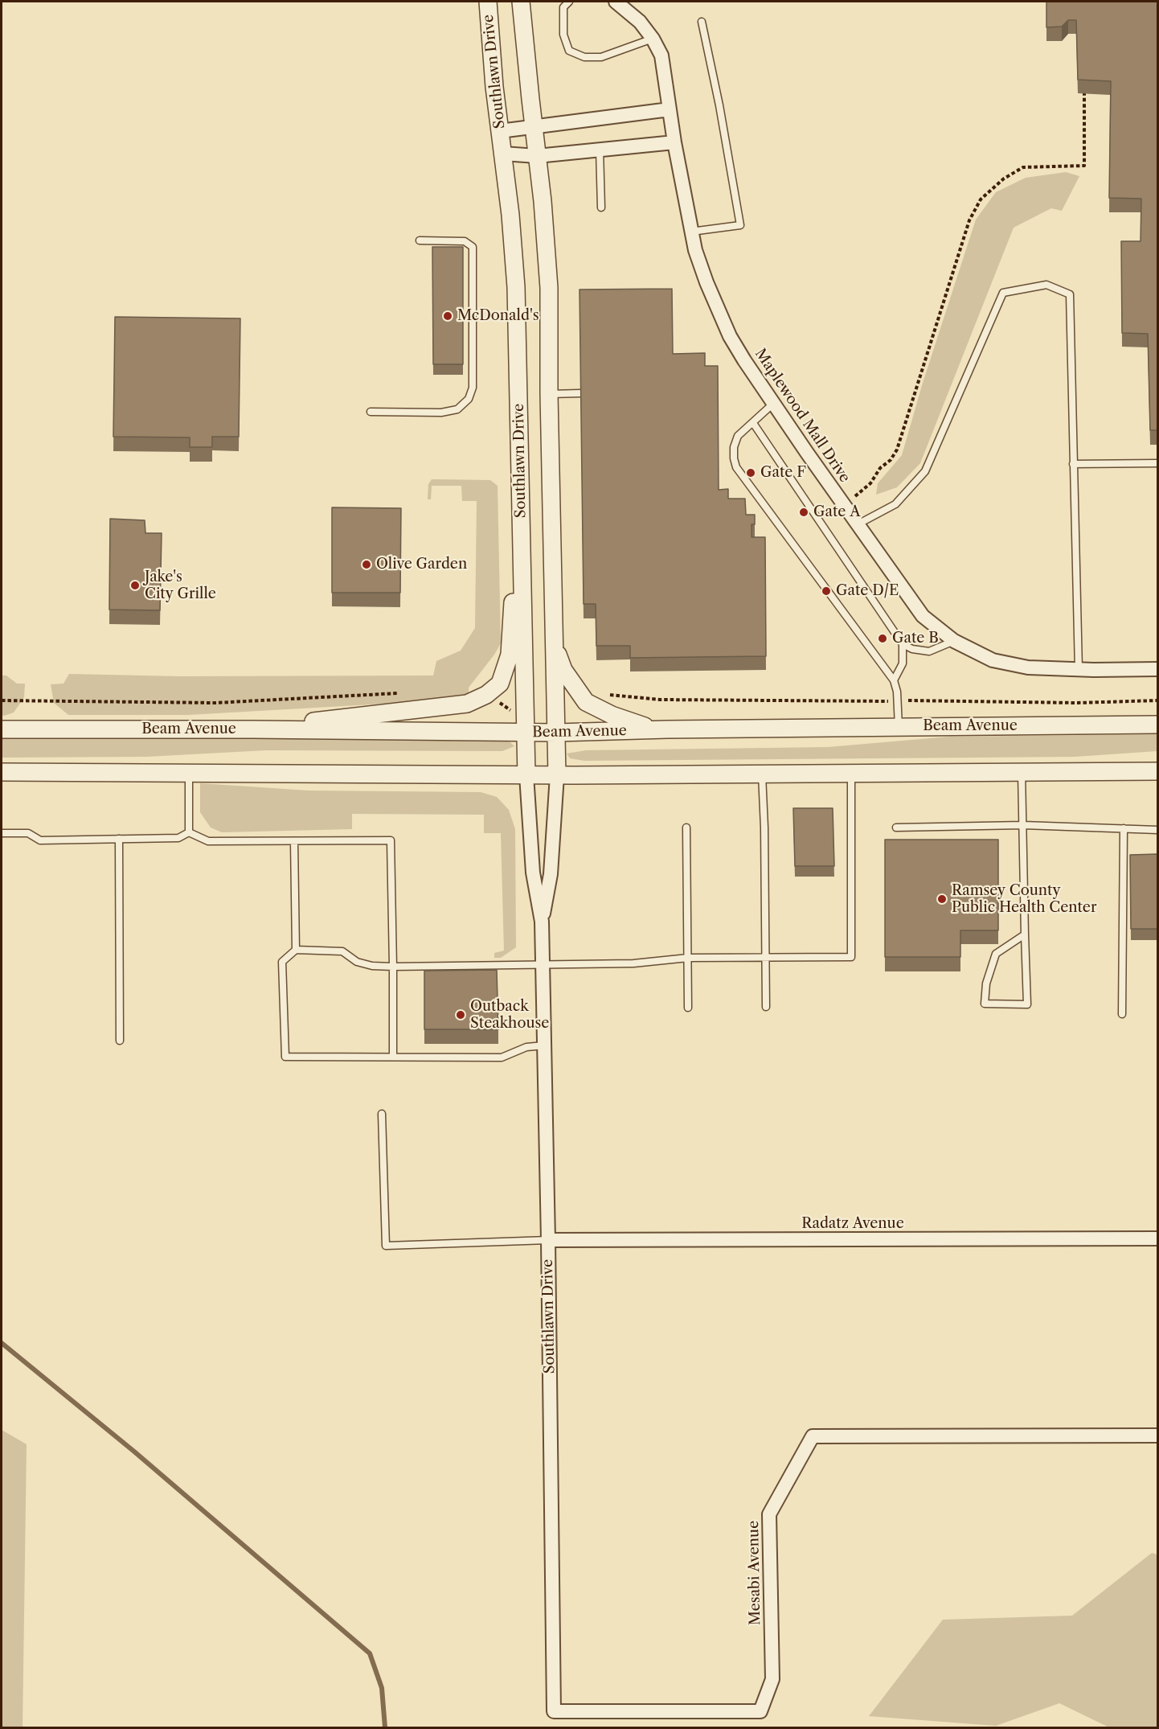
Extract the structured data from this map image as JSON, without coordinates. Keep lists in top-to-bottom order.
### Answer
{
  "streets": {
    "street": [
      "Southlawn Drive",
      "Maplewood Mall Drive",
      "Beam Avenue",
      "Radatz Avenue",
      "Mesabi Avenue"
    ]
  },
  "crossings": [
    ["Southlawn Drive", "Beam Avenue"],
    ["Southlawn Drive", "Radatz Avenue"],
    ["Southlawn Drive", "Mesabi Avenue"]
  ],
  "places": [
    "McDonald's",
    "Gate F",
    "Gate A",
    "Olive Garden",
    "Jake's City Grille",
    "Gate D/E",
    "Gate B",
    "Ramsey County Public Health Center",
    "Outback Steakhouse"
  ]
}
